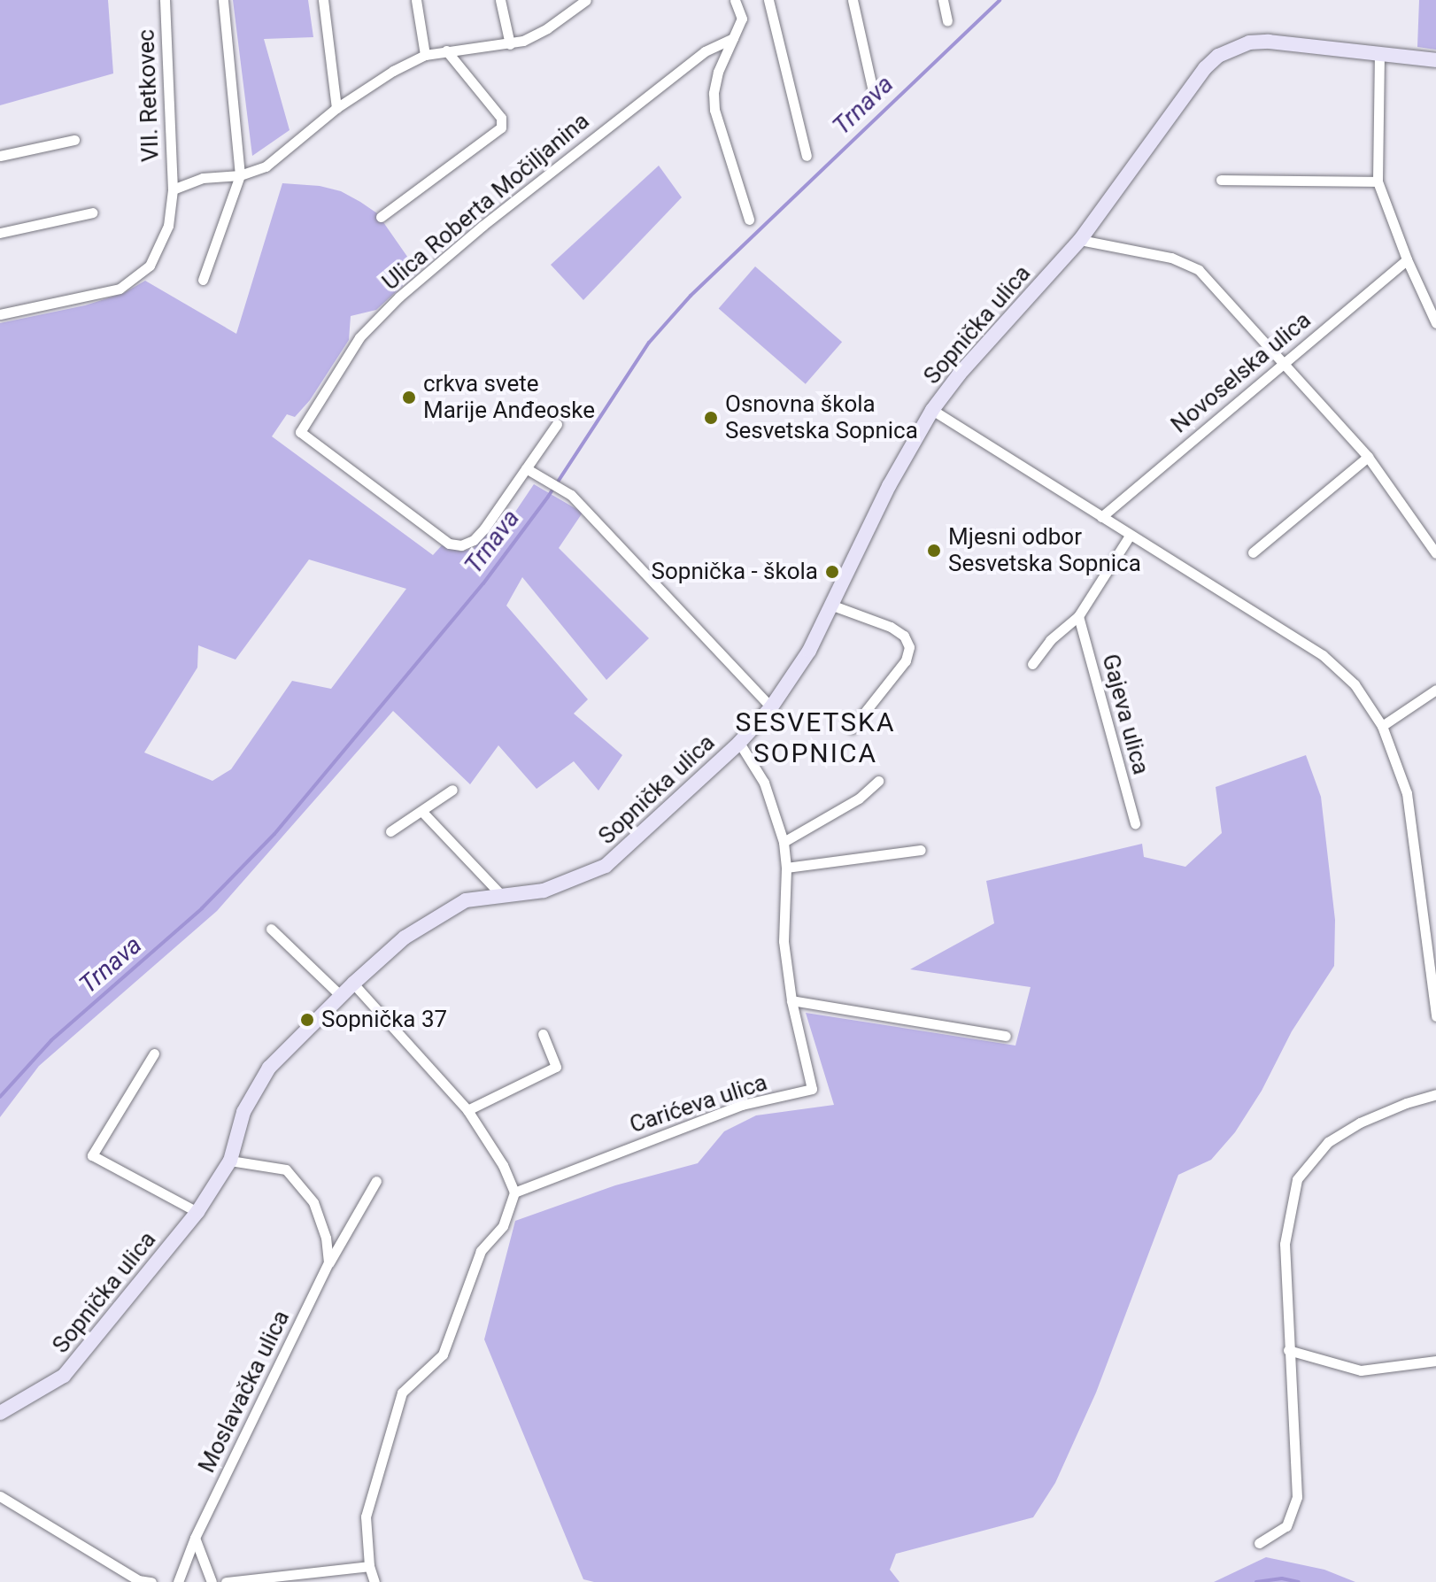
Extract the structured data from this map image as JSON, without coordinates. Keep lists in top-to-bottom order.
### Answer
{
  "streets": {
    "street": [
      "VII. Retkovec",
      "Ulica Roberta Močiljanina",
      "Sopnička ulica",
      "Novoselska ulica",
      "Gajeva ulica",
      "Carićeva ulica",
      "Moslavačka ulica"
    ]
  },
  "crossings": [
    ["Sopnička ulica", "Carićeva ulica"]
  ],
  "districts": ["SESVETSKA SOPNICA"],
  "water": ["Trnava"],
  "places": [
    "crkva svete Marije Anđeoske",
    "Osnovna škola Sesvetska Sopnica",
    "Mjesni odbor Sesvetska Sopnica",
    "Sopnička - škola",
    "Sopnička 37"
  ]
}
